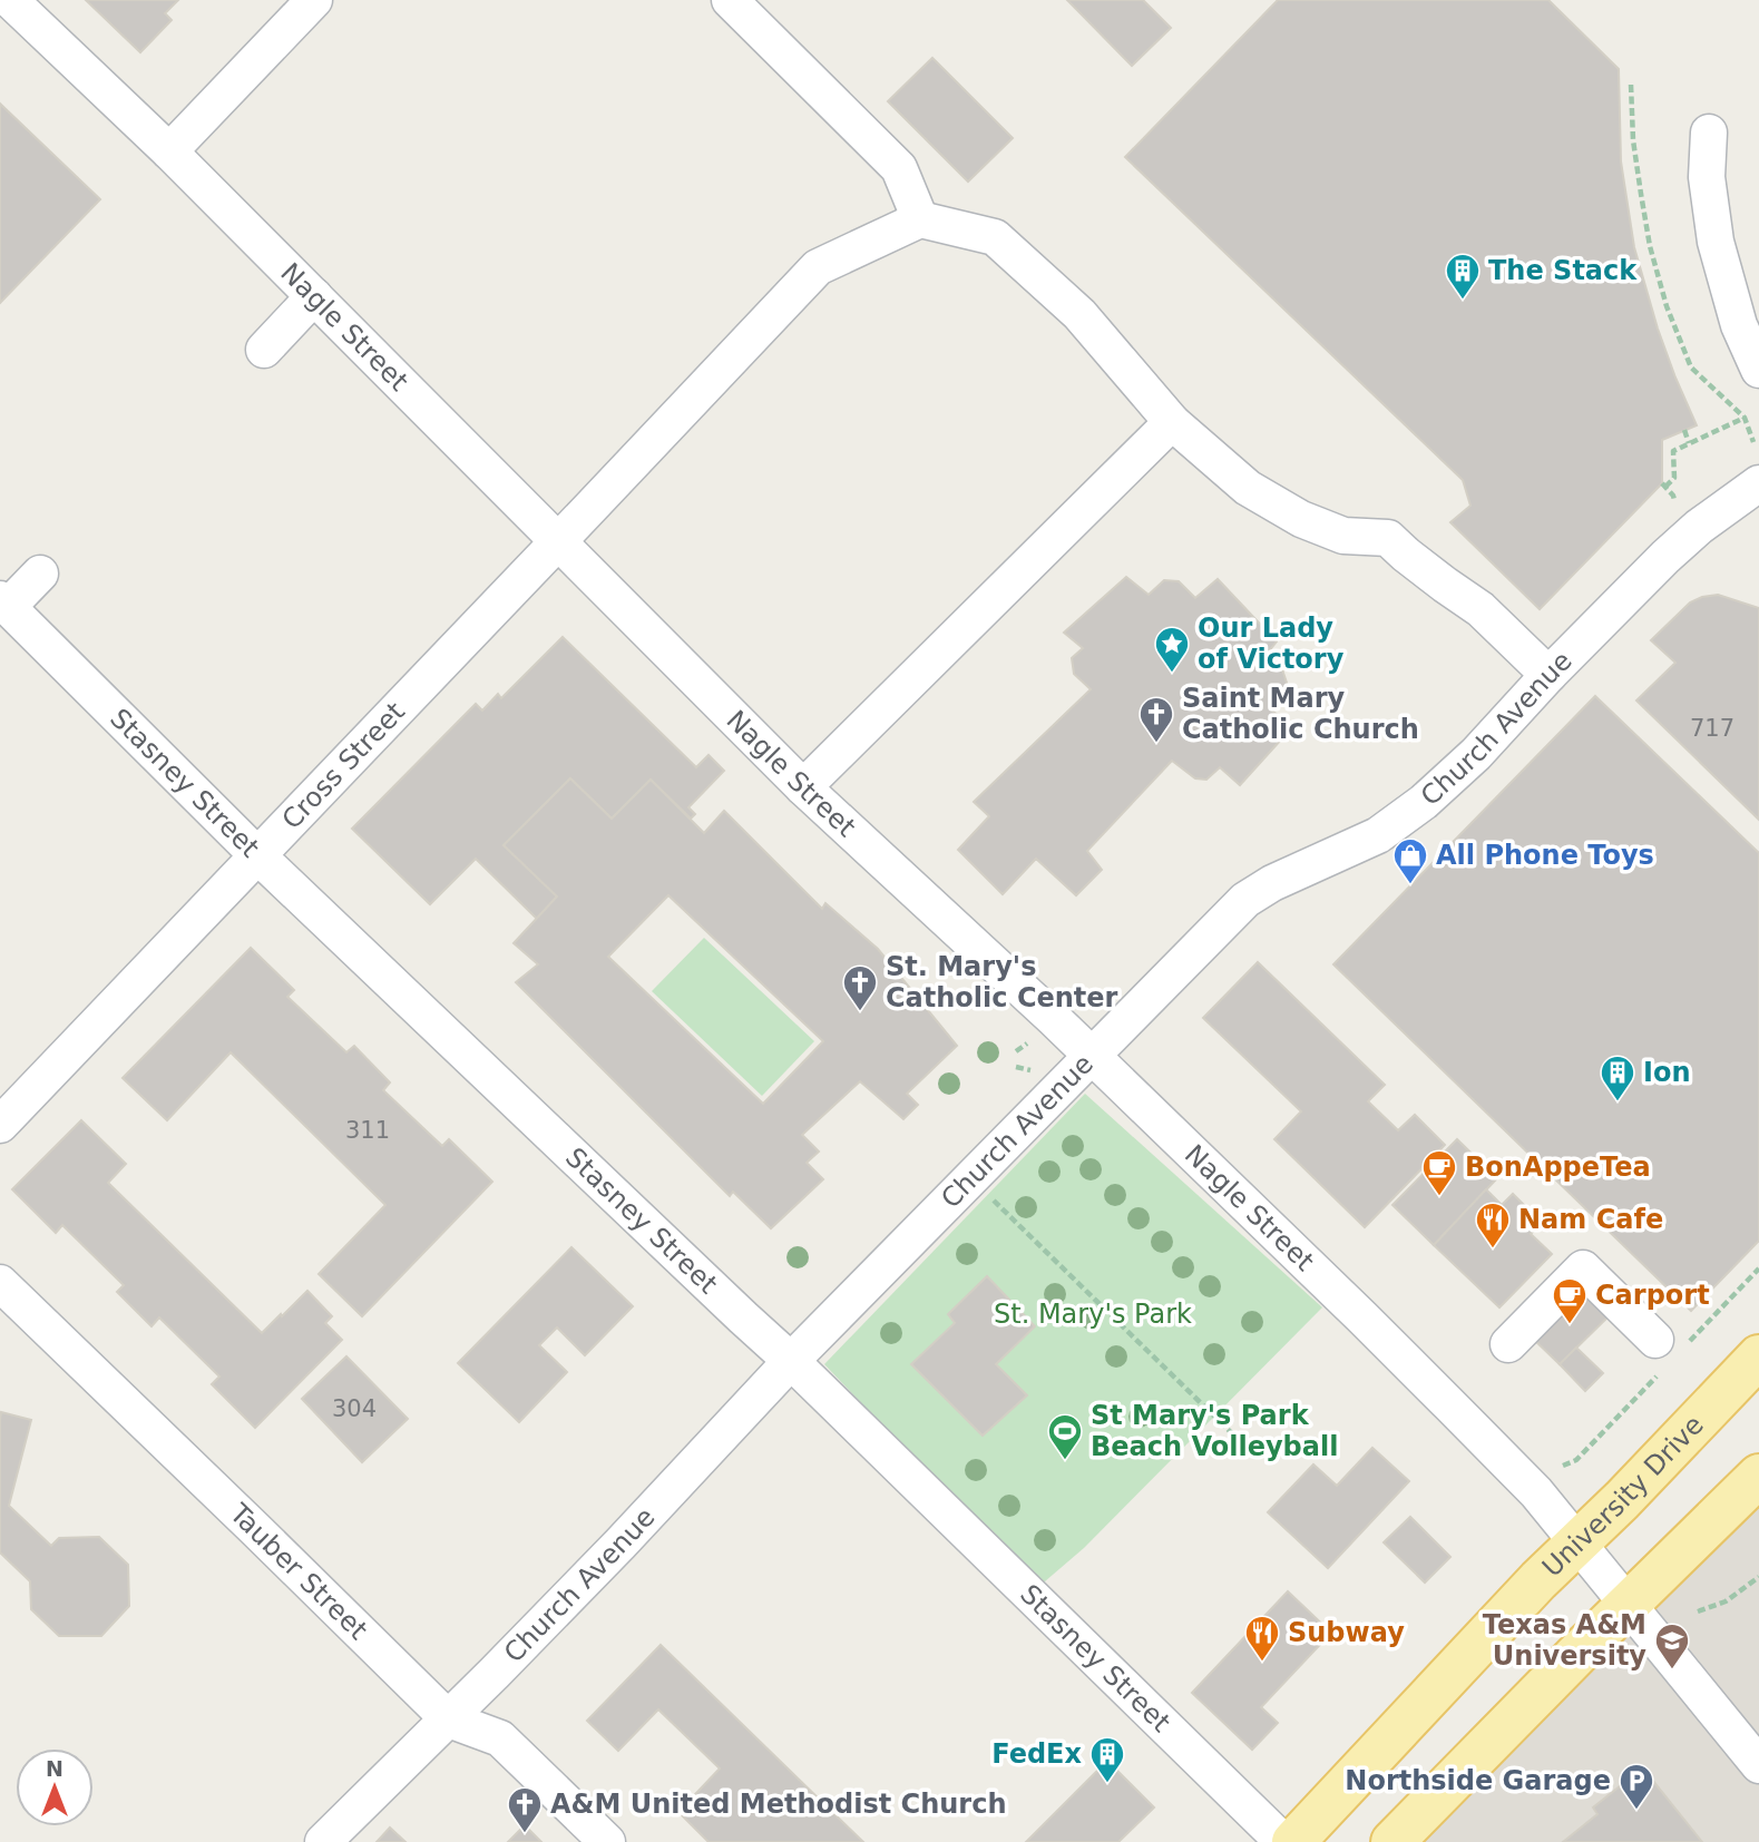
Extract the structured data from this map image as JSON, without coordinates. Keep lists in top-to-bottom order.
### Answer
{
  "streets": {
    "main road": ["University Drive"],
    "street": [
      "Nagle Street",
      "Church Avenue",
      "Cross Street",
      "Stasney Street",
      "Tauber Street"
    ]
  },
  "crossings": [
    ["Nagle Street", "Church Avenue"],
    ["Nagle Street", "Cross Street"],
    ["Nagle Street", "University Drive"],
    ["Church Avenue", "Stasney Street"],
    ["Church Avenue", "Tauber Street"],
    ["Cross Street", "Stasney Street"]
  ],
  "parks": ["St. Mary's Park"],
  "places": {
    "building": ["The Stack", "Ion", "FedEx"],
    "place": ["Our Lady of Victory"],
    "church": ["Saint Mary Catholic Church", "St. Mary's Catholic Center", "A&M United Methodist Church"],
    "shop": ["All Phone Toys"],
    "cafe": ["BonAppeTea", "Carport"],
    "restaurant": ["Nam Cafe", "Subway"],
    "sports": ["St Mary's Park Beach Volleyball"],
    "school or university": ["Texas A&M University"],
    "parking": ["Northside Garage"]
  },
  "house_numbers": ["717", "311", "304"],
  "north": "top"
}
